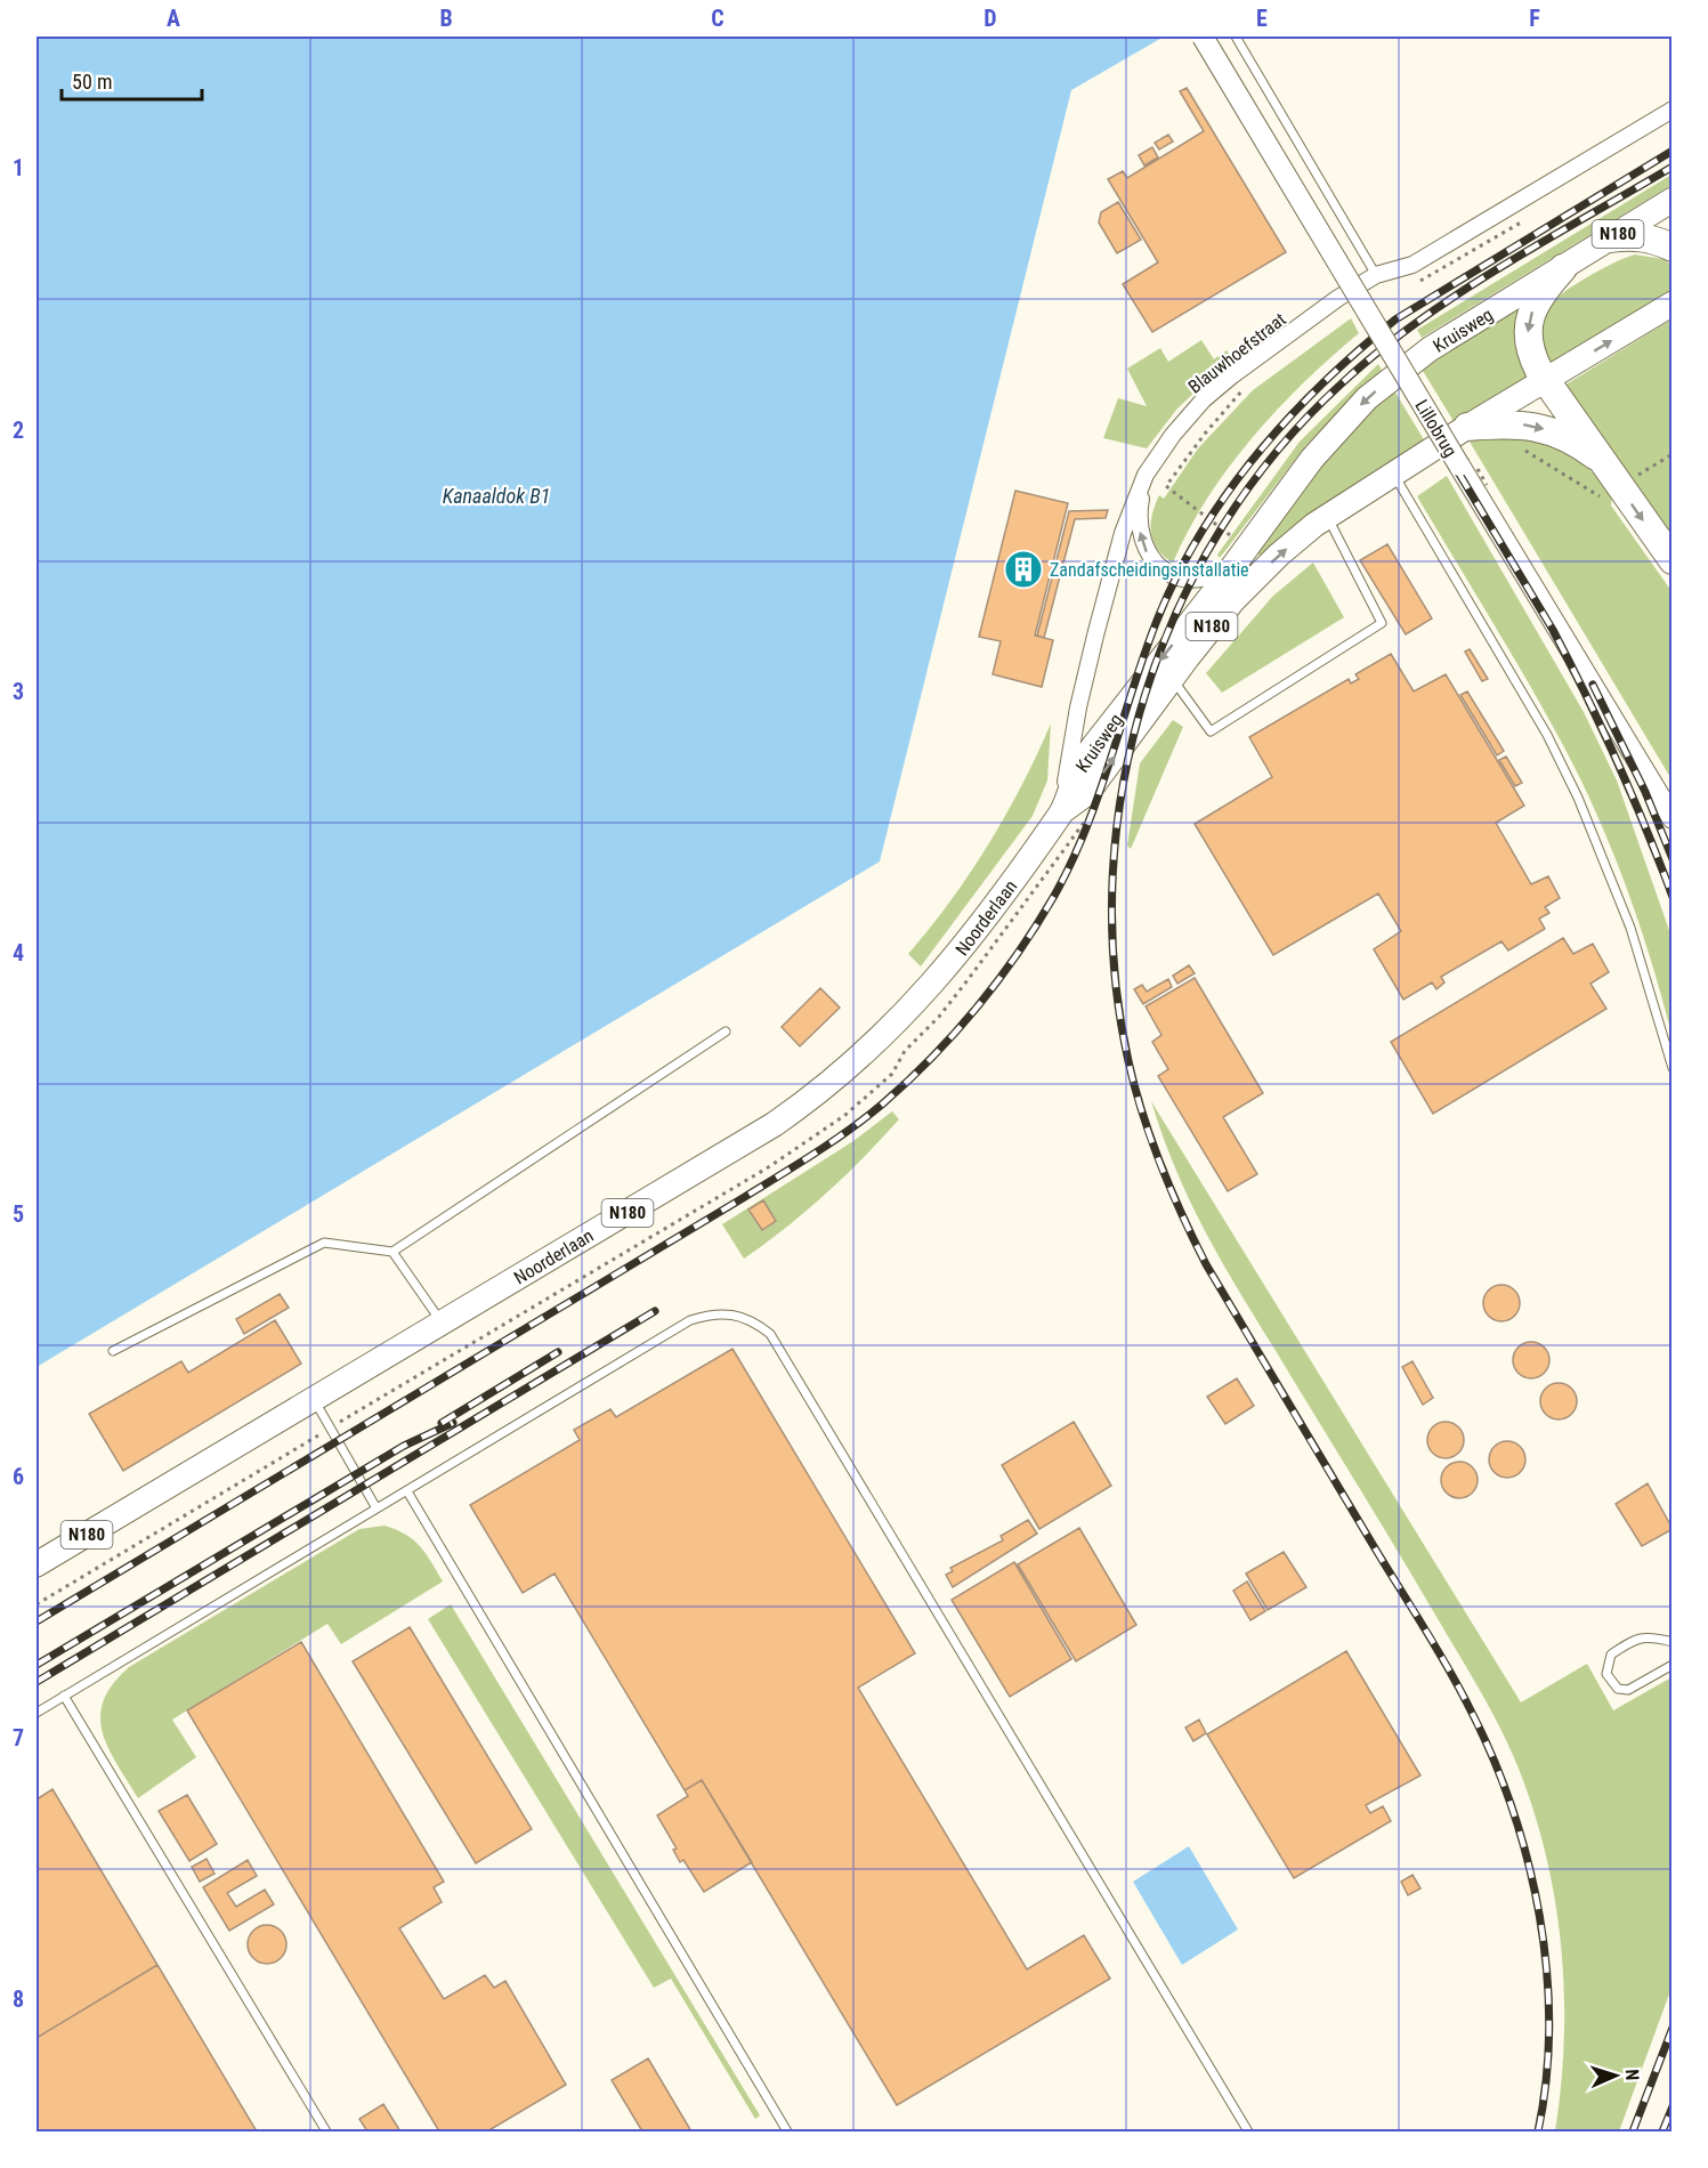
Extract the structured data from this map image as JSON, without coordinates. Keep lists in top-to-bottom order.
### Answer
{
  "streets": {
    "main road": ["N180", "Kruisweg", "Noorderlaan"],
    "street": ["Blauwhoefstraat", "Lillobrug"]
  },
  "crossings": [
    ["Kruisweg", "Blauwhoefstraat"],
    ["Kruisweg", "Noorderlaan"],
    ["Blauwhoefstraat", "Noorderlaan"]
  ],
  "water": ["Kanaaldok B1"],
  "places": {
    "building": ["Zandafscheidingsinstallatie"]
  },
  "scale_bar": "50 m",
  "north": "right",
  "grid": {
    "columns": [
      "A",
      "B",
      "C",
      "D",
      "E",
      "F"
    ],
    "rows": [
      "1",
      "2",
      "3",
      "4",
      "5",
      "6",
      "7",
      "8"
    ]
  }
}
